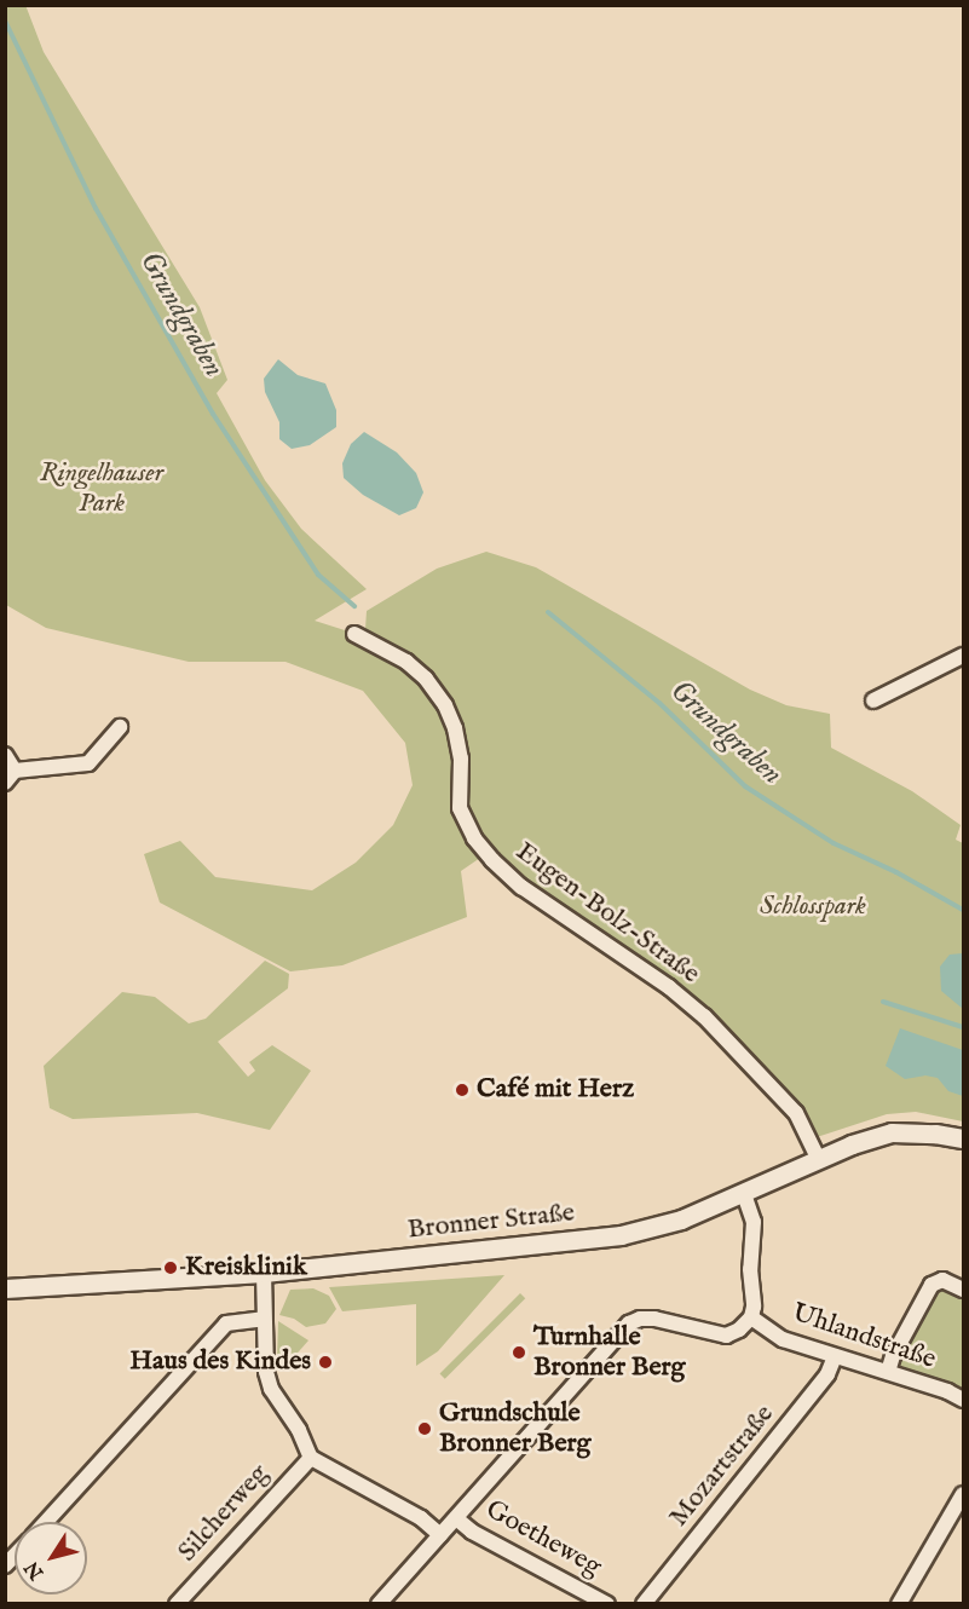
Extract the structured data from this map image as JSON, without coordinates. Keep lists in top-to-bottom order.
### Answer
{
  "streets": {
    "street": [
      "Eugen-Bolz-Straße",
      "Bronner Straße",
      "Uhlandstraße",
      "Mozartstraße",
      "Silcherweg",
      "Goetheweg"
    ]
  },
  "crossings": [
    ["Eugen-Bolz-Straße", "Bronner Straße"],
    ["Bronner Straße", "Uhlandstraße"],
    ["Uhlandstraße", "Mozartstraße"],
    ["Uhlandstraße", "Goetheweg"]
  ],
  "water": ["Grundgraben"],
  "parks": ["Ringelhauser Park", "Schlosspark"],
  "places": [
    "Café mit Herz",
    "Kreisklinik",
    "Turnhalle Bronner Berg",
    "Haus des Kindes",
    "Grundschule Bronner Berg"
  ],
  "north": "bottom left"
}
